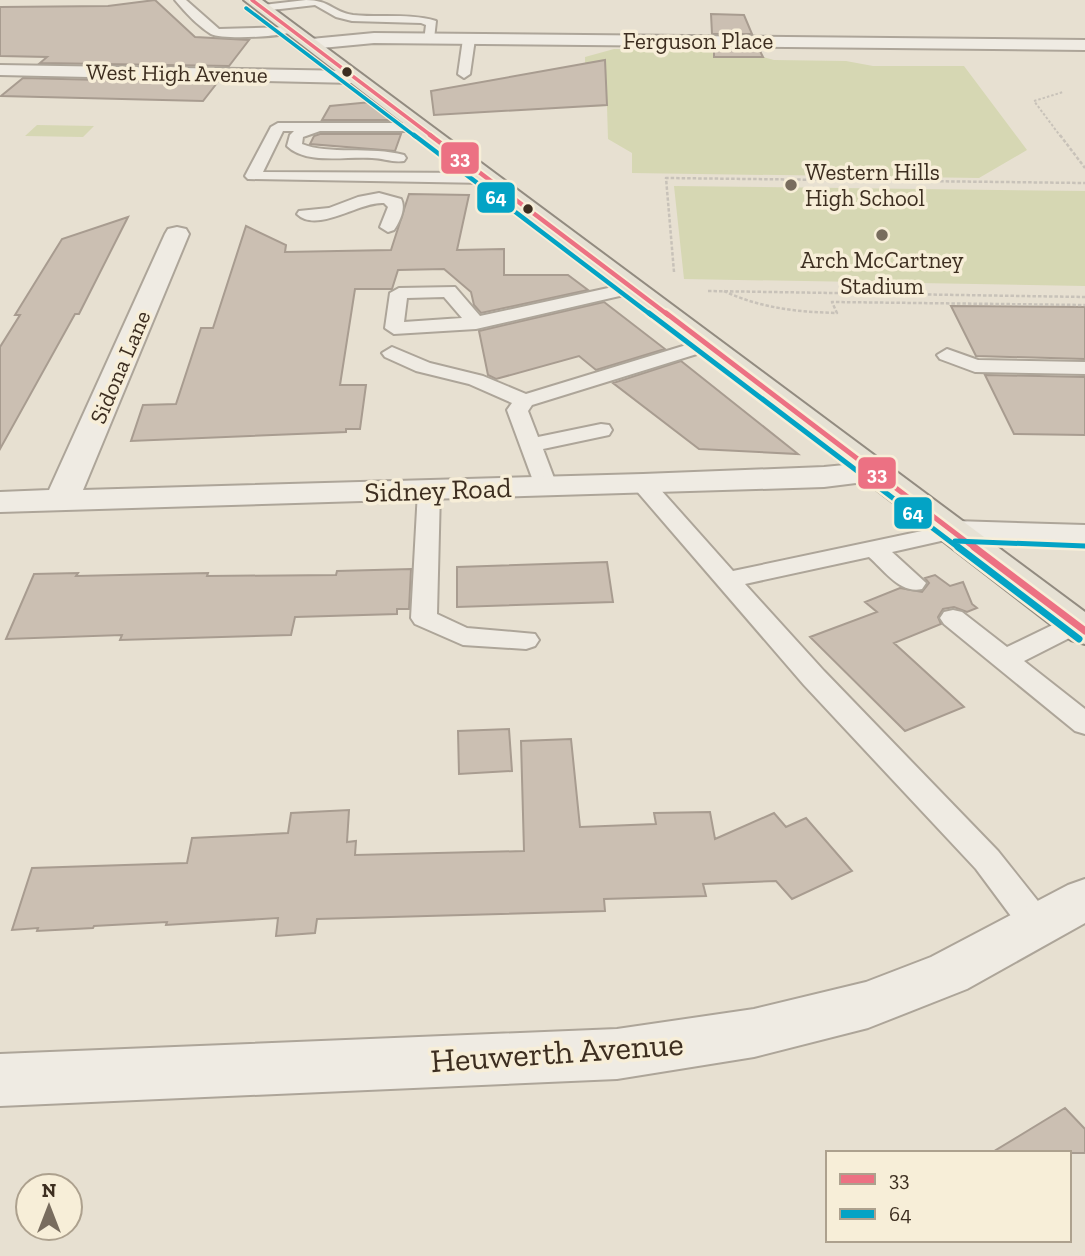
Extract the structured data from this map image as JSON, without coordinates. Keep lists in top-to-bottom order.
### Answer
{
  "streets": {
    "street": [
      "Ferguson Place",
      "West High Avenue",
      "Sidona Lane",
      "Sidney Road",
      "Heuwerth Avenue"
    ]
  },
  "crossings": [
    ["Sidona Lane", "Sidney Road"]
  ],
  "places": ["Western Hills High School", "Arch McCartney Stadium"],
  "lines": ["transit line 33", "transit line 64"],
  "legend": ["33", "64"],
  "north": "top"
}
